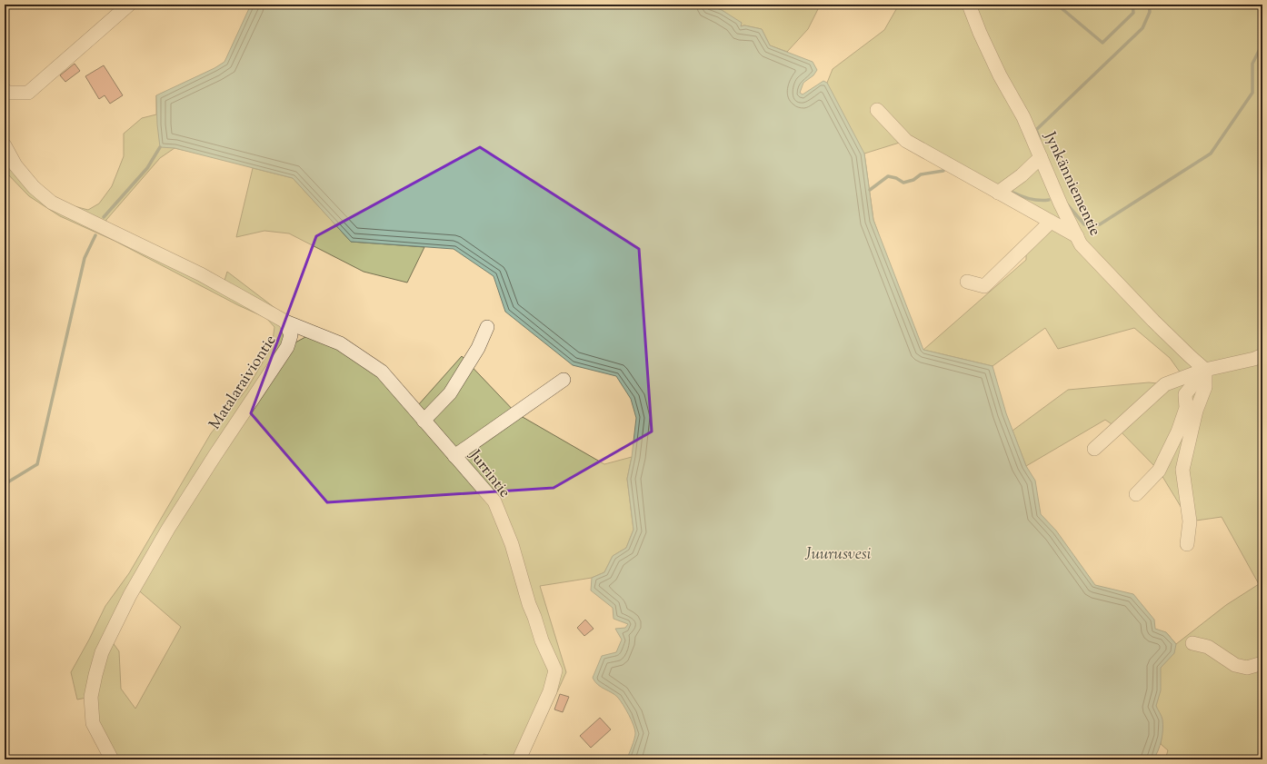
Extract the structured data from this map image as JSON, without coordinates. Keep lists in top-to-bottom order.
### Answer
{
  "streets": {
    "street": ["Jynkänniementie", "Matalaraiviontie", "Jurrintie"]
  },
  "crossings": [
    ["Matalaraiviontie", "Jurrintie"]
  ],
  "water": ["Juurusvesi"]
}
